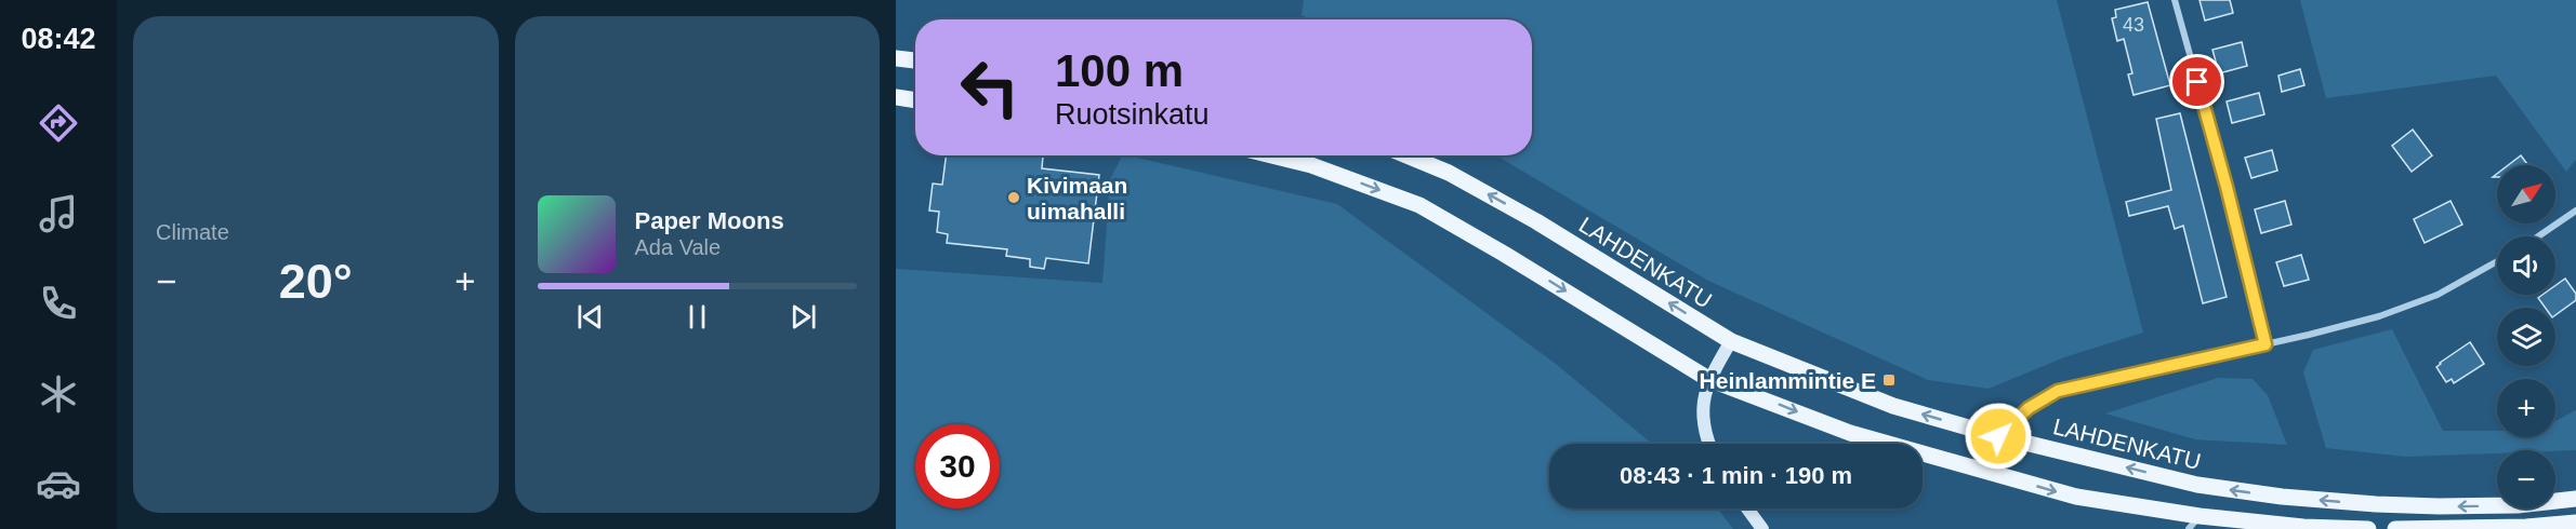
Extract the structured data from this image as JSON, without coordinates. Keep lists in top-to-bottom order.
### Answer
{
  "streets": {
    "main road": ["LAHDENKATU"]
  },
  "places": {
    "other": ["Kivimaan uimahalli"],
    "transit": ["Heinlammintie E"]
  },
  "house_numbers": ["43"],
  "north": "top right",
  "page": {
    "tabs": "08:42",
    "tile": "Climate",
    "turn": ["100 m", "Ruotsinkatu"],
    "map_buttons": ["+", "−"],
    "song": ["Paper Moons", "Ada Vale"],
    "heat": ["−", "20°", "+"],
    "limit": "30",
    "trip": "08:43 · 1 min · 190 m"
  }
}
